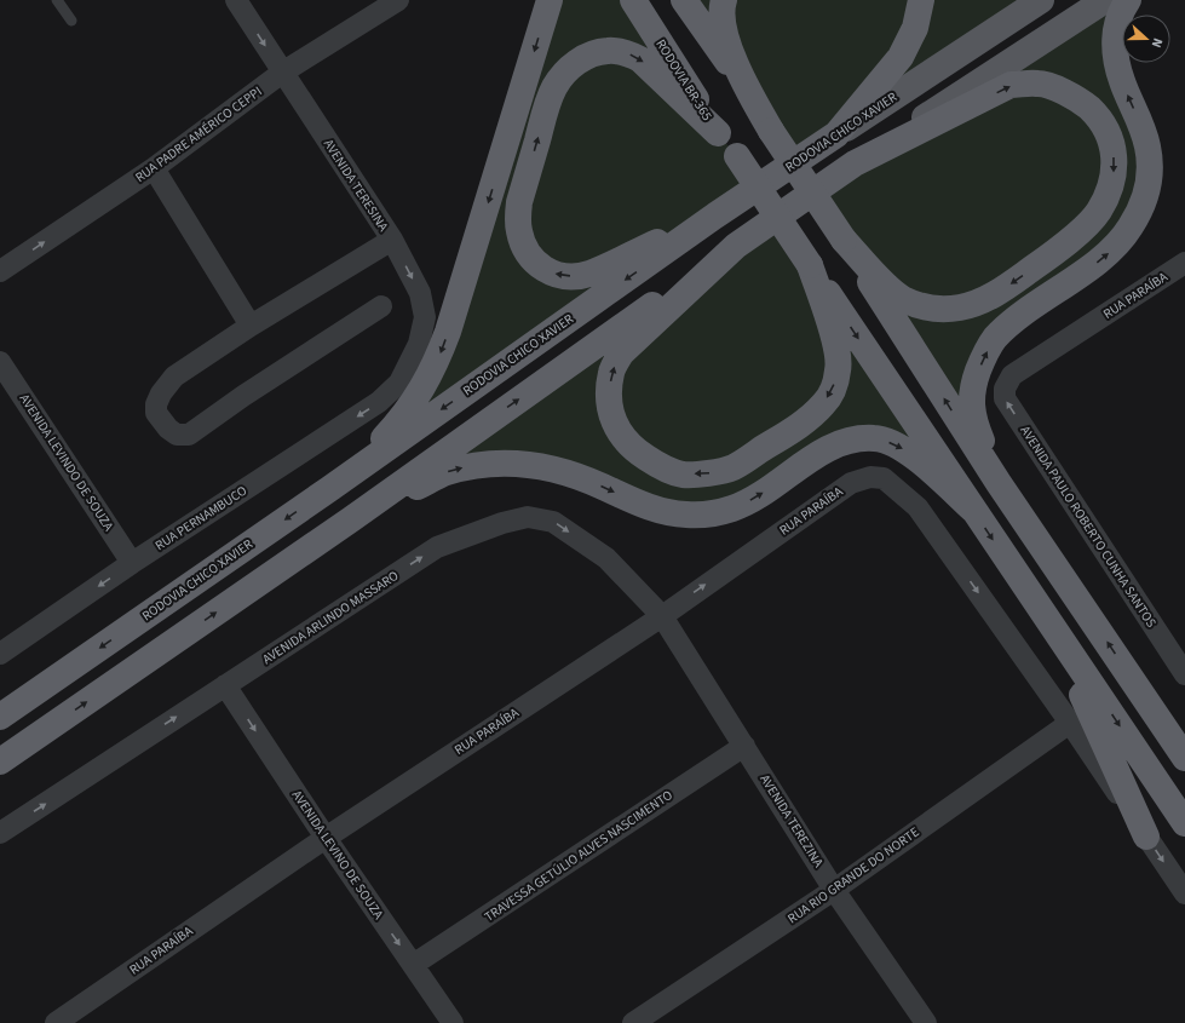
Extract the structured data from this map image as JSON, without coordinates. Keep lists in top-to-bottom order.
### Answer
{
  "streets": {
    "highway": ["RODOVIA BR-365", "RODOVIA CHICO XAVIER"],
    "street": [
      "RUA PADRE AMÉRICO CEPPI",
      "AVENIDA TERESINA",
      "RUA PARAÍBA",
      "AVENIDA LEVINDO DE SOUZA",
      "RUA PERNAMBUCO",
      "AVENIDA PAULO ROBERTO CUNHA SANTOS",
      "AVENIDA ARLINDO MASSARO",
      "AVENIDA TEREZINA",
      "AVENIDA LEVINO DE SOUZA",
      "TRAVESSA GETÚLIO ALVES NASCIMENTO",
      "RUA RIO GRANDE DO NORTE"
    ]
  },
  "crossings": [
    ["RUA PADRE AMÉRICO CEPPI", "AVENIDA TERESINA"],
    ["AVENIDA TERESINA", "RUA PERNAMBUCO"],
    ["RUA PARAÍBA", "AVENIDA PAULO ROBERTO CUNHA SANTOS"],
    ["RUA PARAÍBA", "AVENIDA ARLINDO MASSARO"],
    ["RUA PARAÍBA", "AVENIDA TEREZINA"],
    ["RUA PARAÍBA", "AVENIDA LEVINO DE SOUZA"],
    ["RUA PARAÍBA", "RUA RIO GRANDE DO NORTE"],
    ["AVENIDA LEVINDO DE SOUZA", "RUA PERNAMBUCO"],
    ["AVENIDA ARLINDO MASSARO", "AVENIDA TEREZINA"],
    ["AVENIDA ARLINDO MASSARO", "AVENIDA LEVINO DE SOUZA"],
    ["AVENIDA TEREZINA", "TRAVESSA GETÚLIO ALVES NASCIMENTO"],
    ["AVENIDA TEREZINA", "RUA RIO GRANDE DO NORTE"],
    ["AVENIDA LEVINO DE SOUZA", "TRAVESSA GETÚLIO ALVES NASCIMENTO"]
  ],
  "one_way": [
    "RUA PADRE AMÉRICO CEPPI",
    "AVENIDA TERESINA",
    "RUA PERNAMBUCO",
    "AVENIDA PAULO ROBERTO CUNHA SANTOS",
    "AVENIDA ARLINDO MASSARO",
    "AVENIDA LEVINO DE SOUZA"
  ],
  "north": "right"
}
